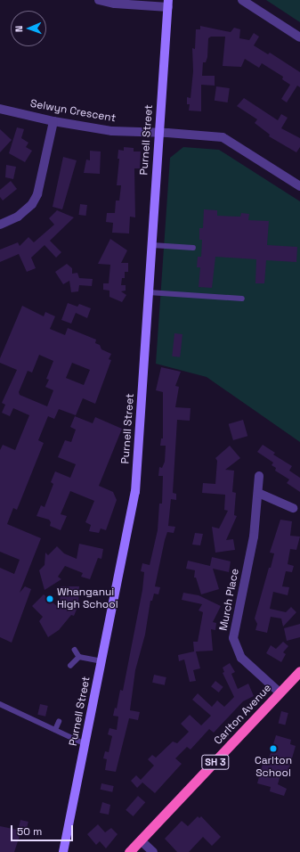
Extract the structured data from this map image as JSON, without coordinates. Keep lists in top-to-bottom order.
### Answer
{
  "streets": {
    "highway": ["Carlton Avenue", "SH 3"],
    "main road": ["Purnell Street"],
    "street": ["Selwyn Crescent", "Murch Place"]
  },
  "crossings": [
    ["Selwyn Crescent", "Purnell Street"],
    ["Murch Place", "Carlton Avenue"]
  ],
  "places": ["Whanganui High School", "Carlton School"],
  "scale_bar": "50 m",
  "north": "left"
}
